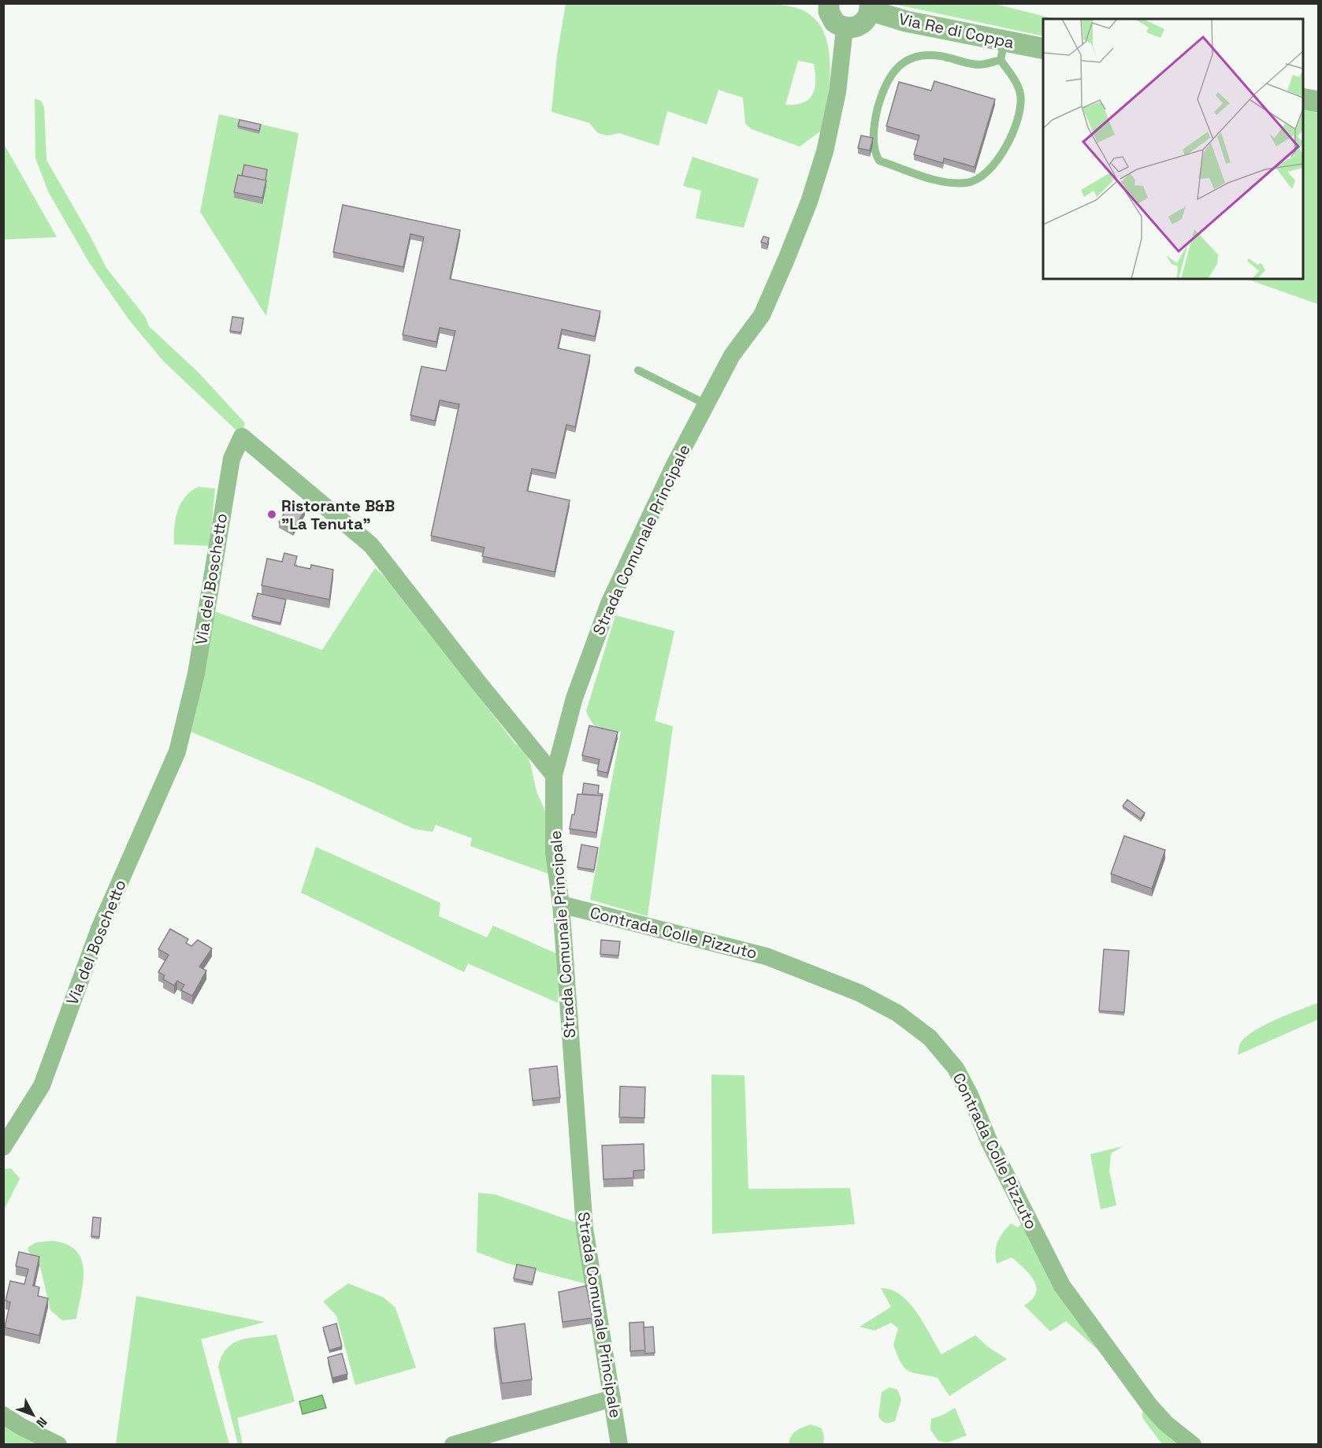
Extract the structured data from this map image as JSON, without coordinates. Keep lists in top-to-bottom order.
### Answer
{
  "streets": {
    "street": [
      "Via Re di Coppa",
      "Strada Comunale Principale",
      "Via del Boschetto",
      "Contrada Colle Pizzuto"
    ]
  },
  "crossings": [
    ["Strada Comunale Principale", "Via del Boschetto"],
    ["Strada Comunale Principale", "Contrada Colle Pizzuto"]
  ],
  "places": ["Ristorante B&B \"La Tenuta\""],
  "north": "bottom right"
}
